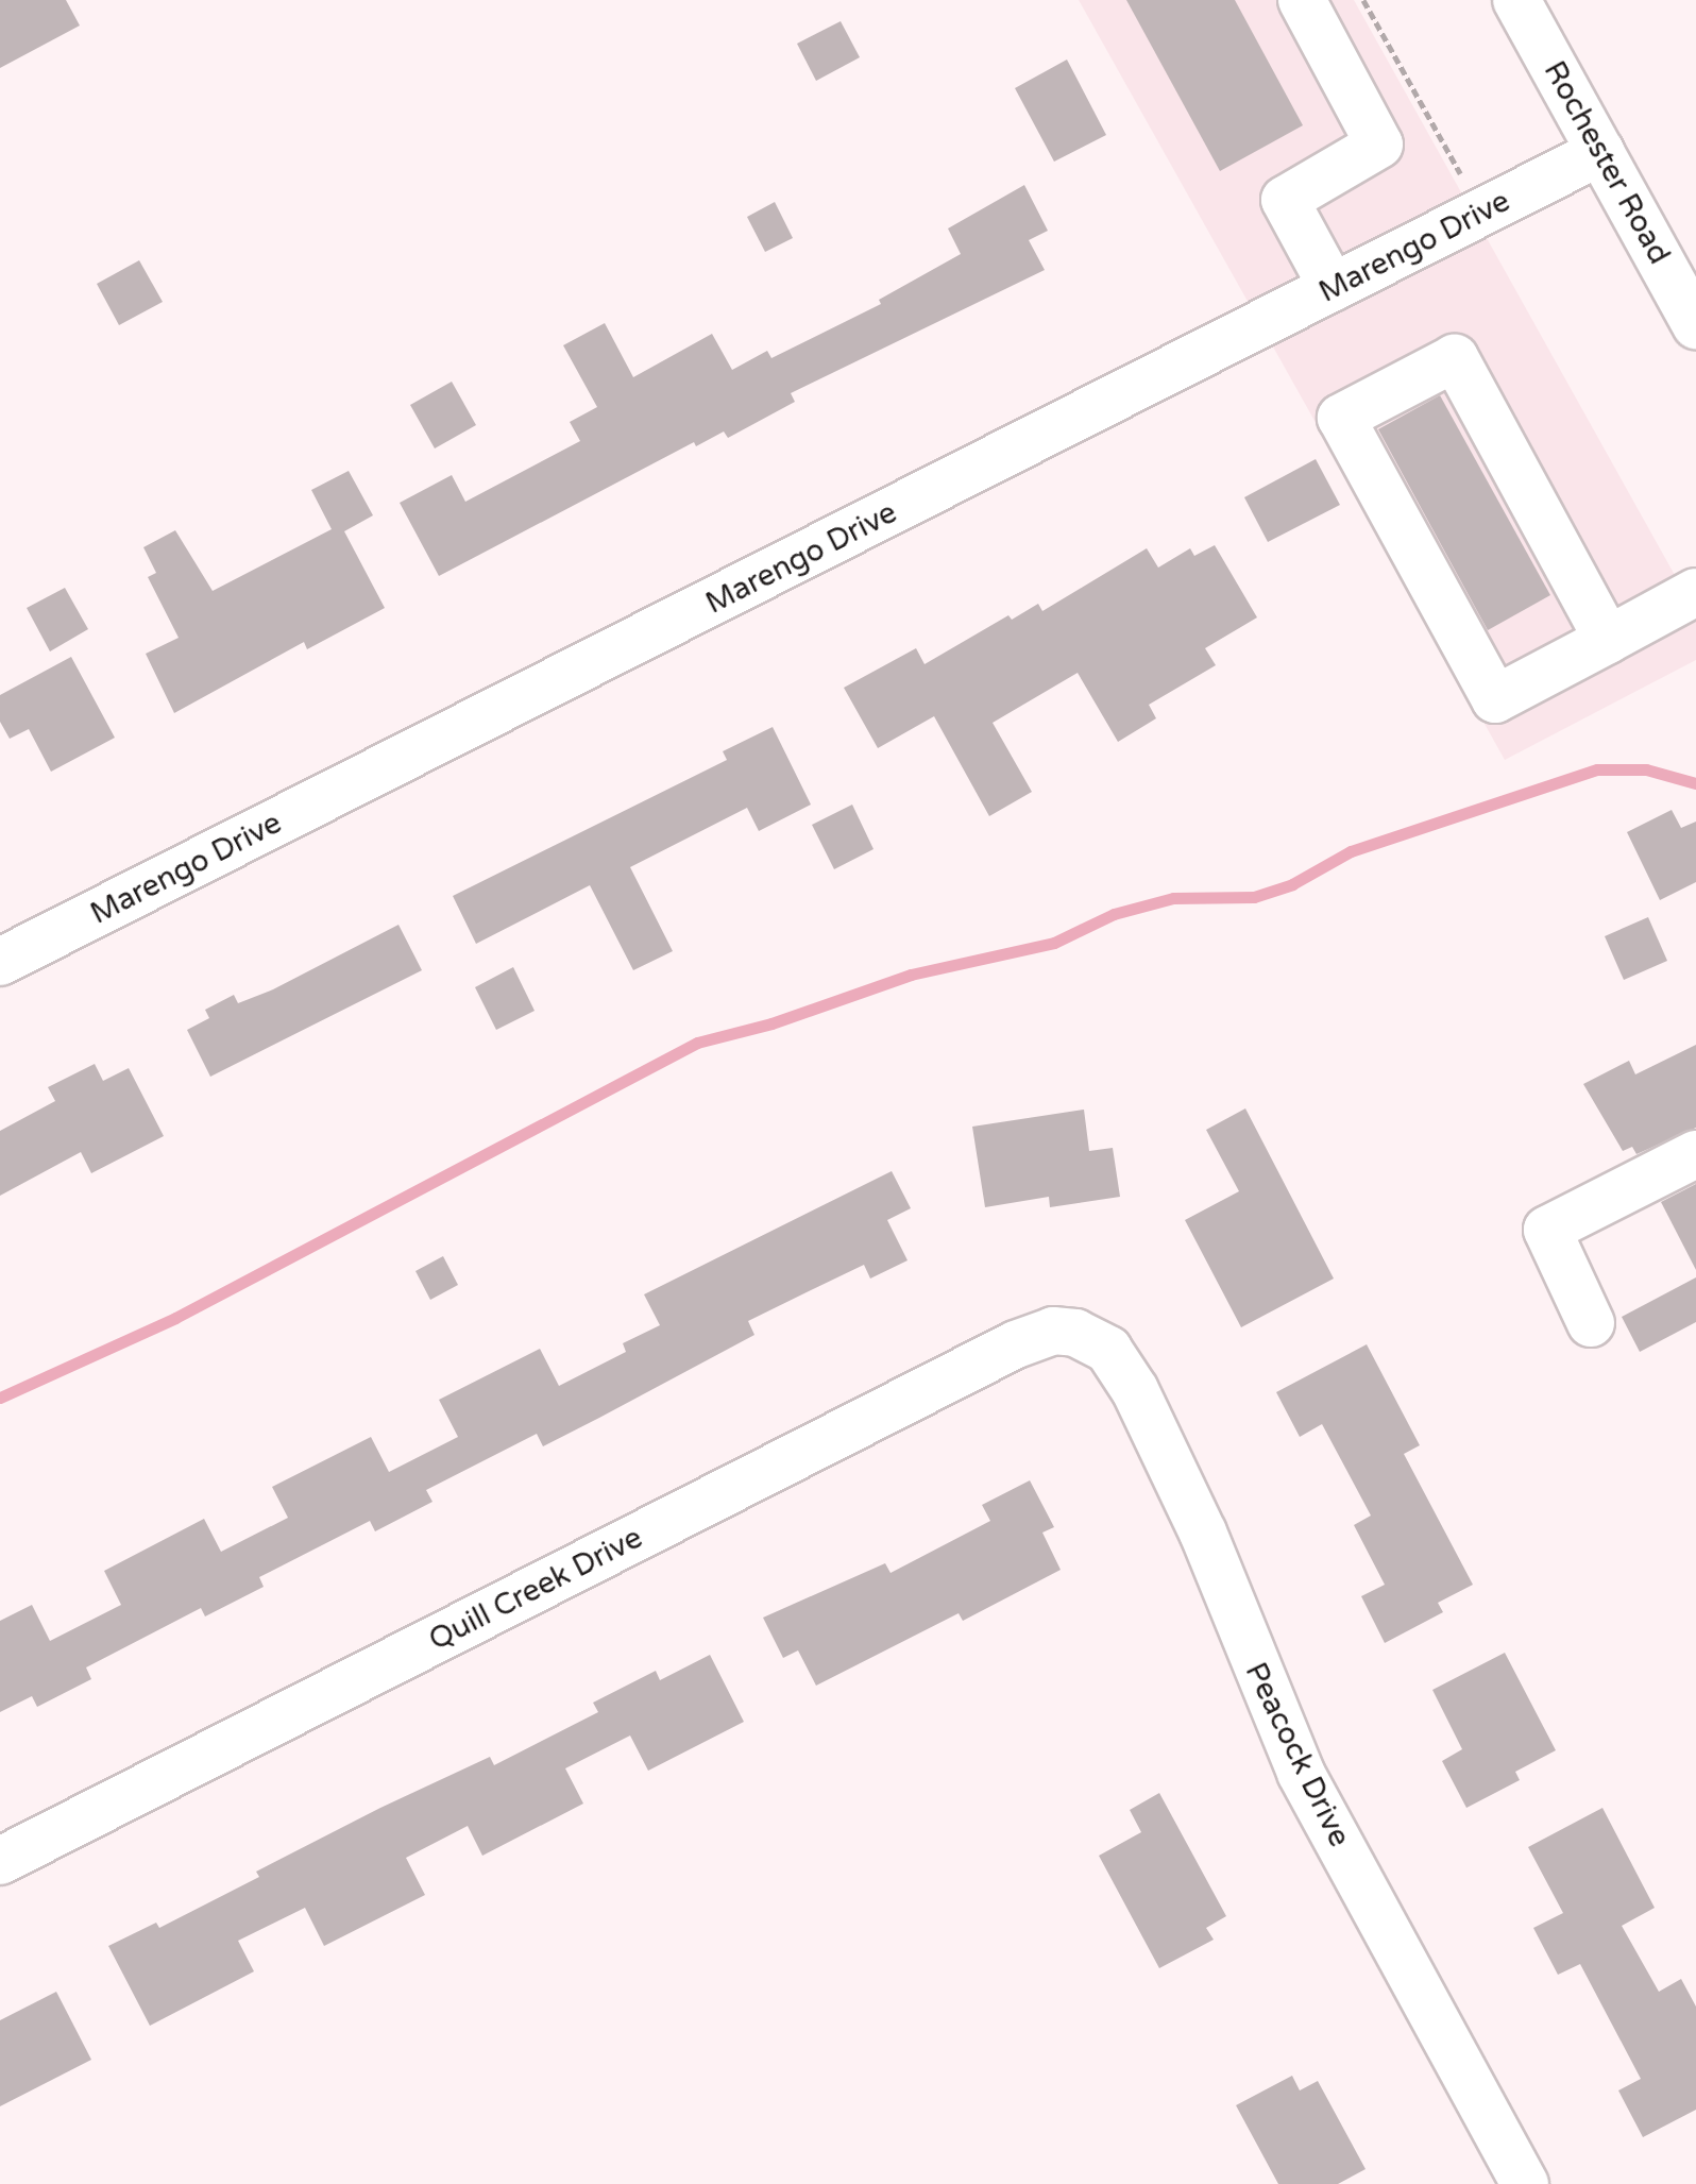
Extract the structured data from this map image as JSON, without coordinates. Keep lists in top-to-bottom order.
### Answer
{
  "streets": {
    "street": [
      "Rochester Road",
      "Marengo Drive",
      "Quill Creek Drive",
      "Peacock Drive"
    ]
  },
  "crossings": [
    ["Rochester Road", "Marengo Drive"],
    ["Quill Creek Drive", "Peacock Drive"]
  ]
}
